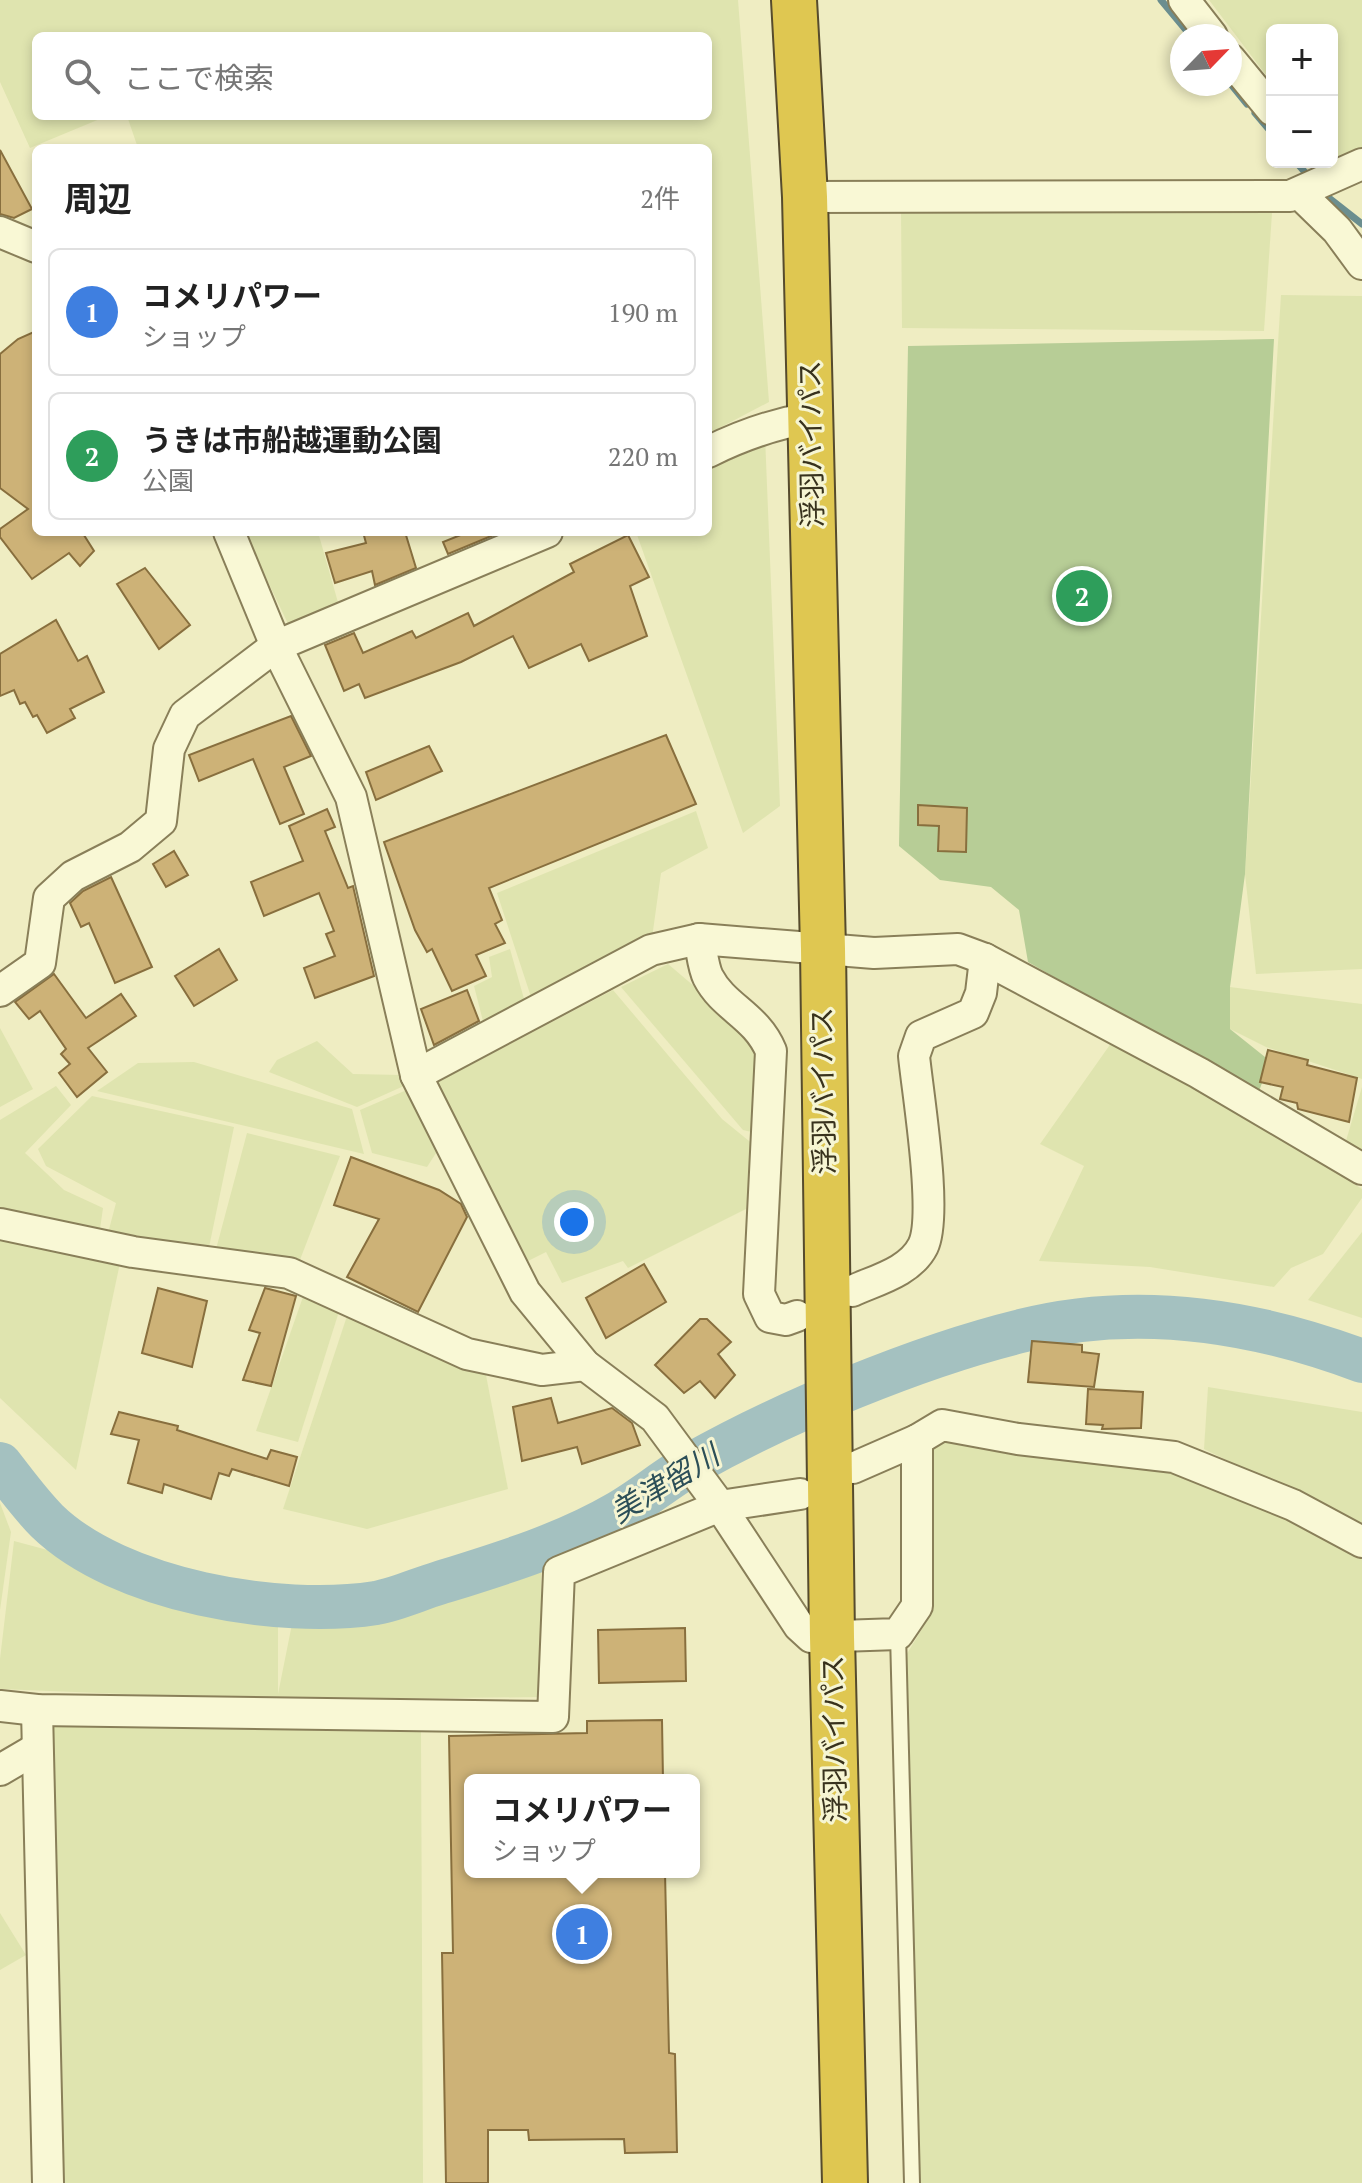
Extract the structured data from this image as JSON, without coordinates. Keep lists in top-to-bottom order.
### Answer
{
  "streets": {
    "highway": ["浮羽バイパス"]
  },
  "water": ["美津留川"],
  "north": "top right",
  "page": {
    "map_buttons": ["+", "−"],
    "search": "ここで検索",
    "heading": ["周辺", "2件"],
    "list": [
      {
        "mark": "1",
        "name": "コメリパワー",
        "note": "ショップ",
        "value": "190 m"
      },
      {
        "mark": "2",
        "name": "うきは市船越運動公園",
        "note": "公園",
        "value": "220 m"
      }
    ],
    "pins": ["2", "1"],
    "popup": ["コメリパワー", "ショップ"]
  }
}
